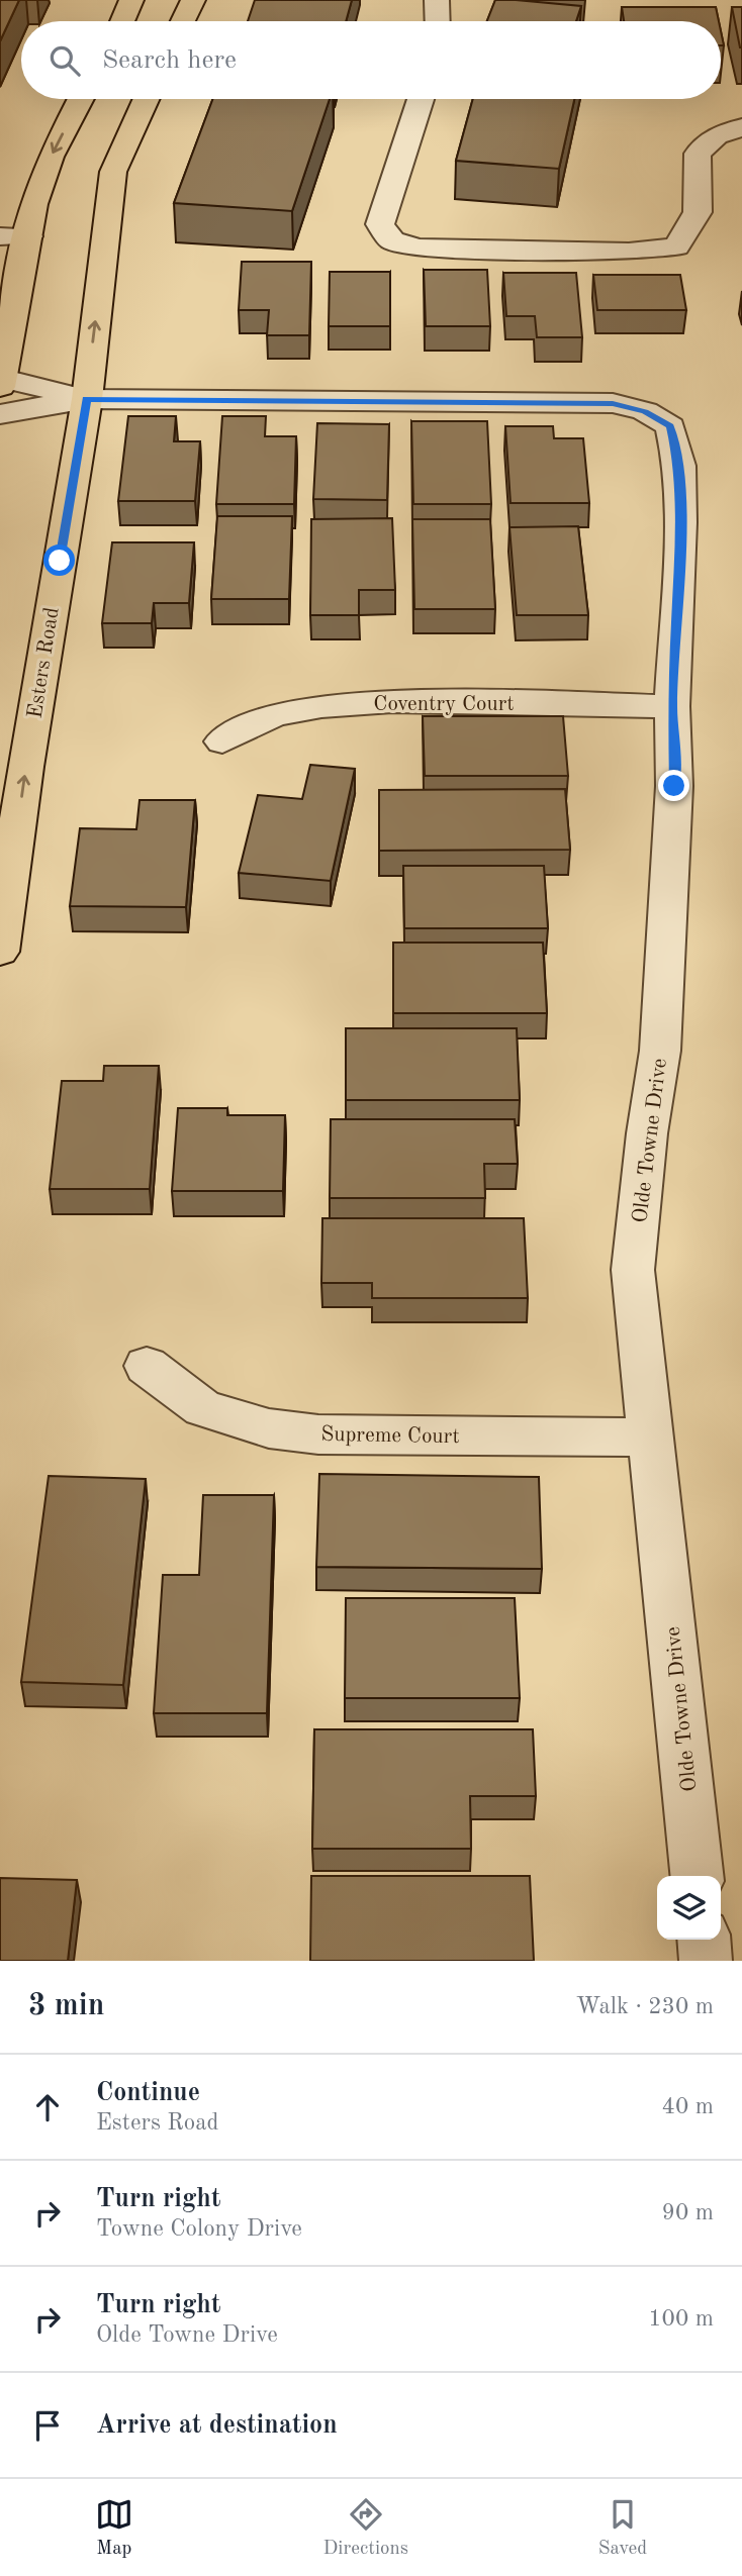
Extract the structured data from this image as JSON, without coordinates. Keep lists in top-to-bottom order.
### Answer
{
  "streets": {
    "main road": ["Esters Road"],
    "street": ["Coventry Court", "Olde Towne Drive", "Supreme Court"]
  },
  "crossings": [
    ["Esters Road", "Olde Towne Drive"],
    ["Coventry Court", "Olde Towne Drive"],
    ["Olde Towne Drive", "Supreme Court"]
  ],
  "page": {
    "search": "Search here",
    "heading": ["3 min", "Walk · 230 m"],
    "list": [
      ["Continue", "Esters Road", "40 m"],
      ["Turn right", "Towne Colony Drive", "90 m"],
      ["Turn right", "Olde Towne Drive", "100 m"],
      "Arrive at destination"
    ],
    "nav": ["Map", "Directions", "Saved"]
  }
}
